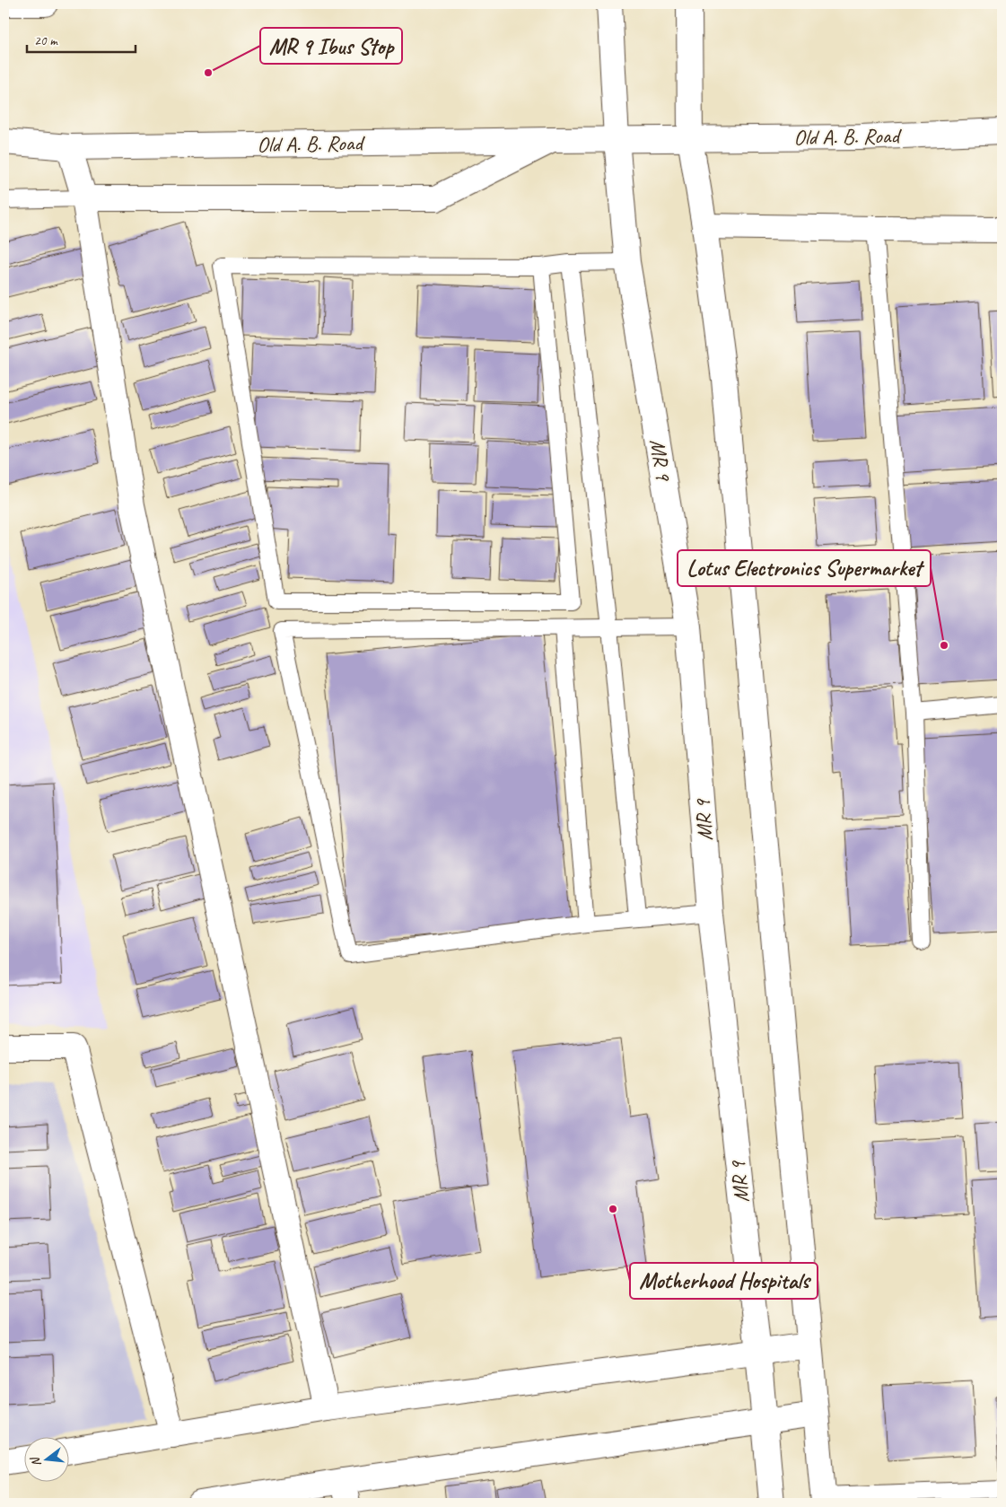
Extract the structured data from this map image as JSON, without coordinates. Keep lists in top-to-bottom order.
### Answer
{
  "streets": {
    "street": ["Old A. B. Road", "MR 9"]
  },
  "crossings": [
    ["Old A. B. Road", "MR 9"]
  ],
  "places": ["MR 9 Ibus Stop", "Lotus Electronics Supermarket", "Motherhood Hospitals"],
  "scale_bar": "20 m",
  "north": "left"
}
